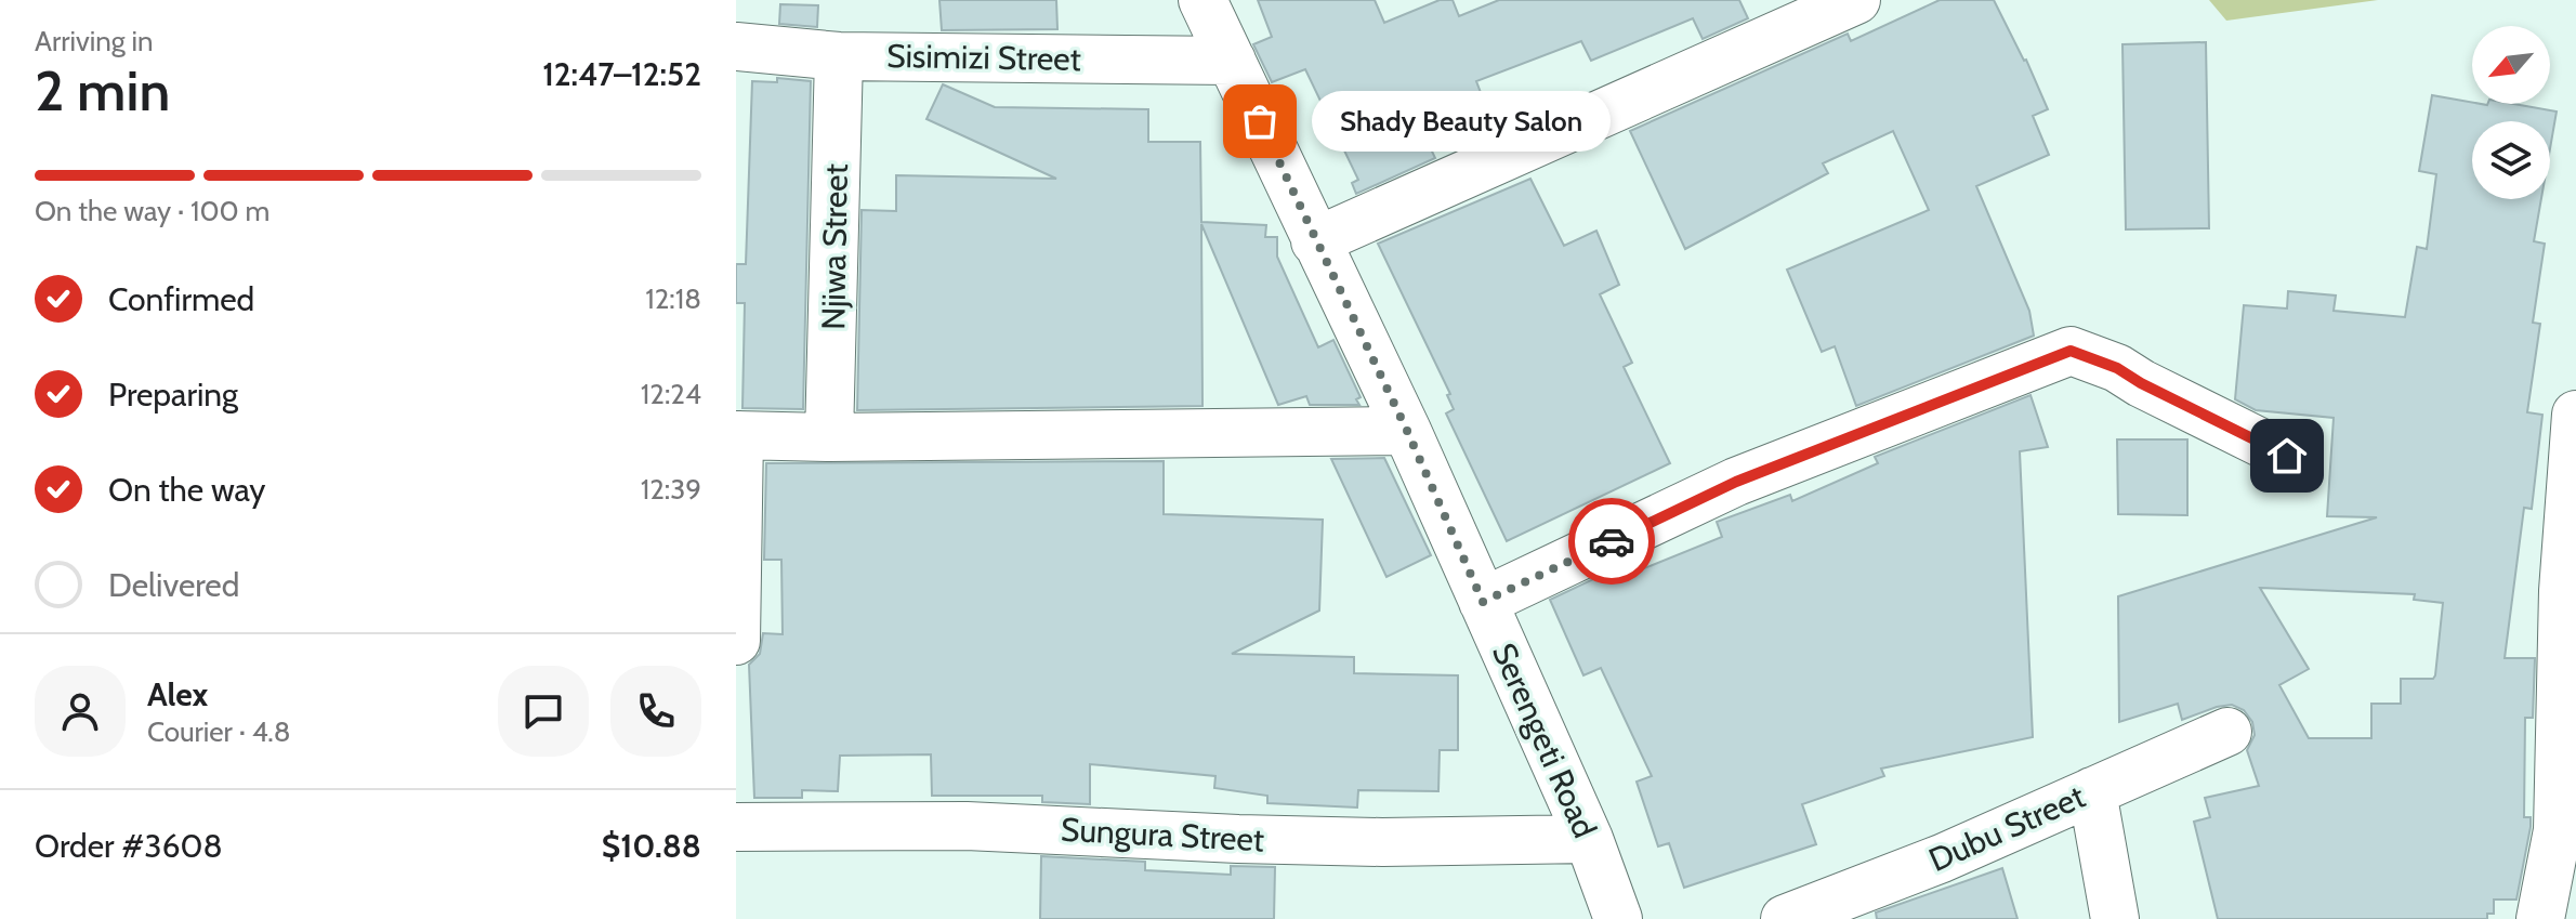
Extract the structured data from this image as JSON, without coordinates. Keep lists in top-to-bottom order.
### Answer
{
  "streets": {
    "street": [
      "Sisimizi Street",
      "Njiwa Street",
      "Serengeti Road",
      "Dubu Street",
      "Sungura Street"
    ]
  },
  "crossings": [
    ["Sisimizi Street", "Njiwa Street"],
    ["Sisimizi Street", "Serengeti Road"],
    ["Serengeti Road", "Sungura Street"]
  ],
  "places": ["Shady Beauty Salon"],
  "north": "bottom left",
  "page": {
    "heading": ["2 min", "Arriving in", "12:47–12:52"],
    "panel": [
      "Alex",
      "Courier · 4.8",
      "Order #3608",
      "$10.88"
    ],
    "bubble": "Shady Beauty Salon",
    "bar": "On the way · 100 m",
    "list": [
      ["Confirmed", "12:18"],
      ["Preparing", "12:24"],
      ["On the way", "12:39"],
      "Delivered"
    ]
  }
}
